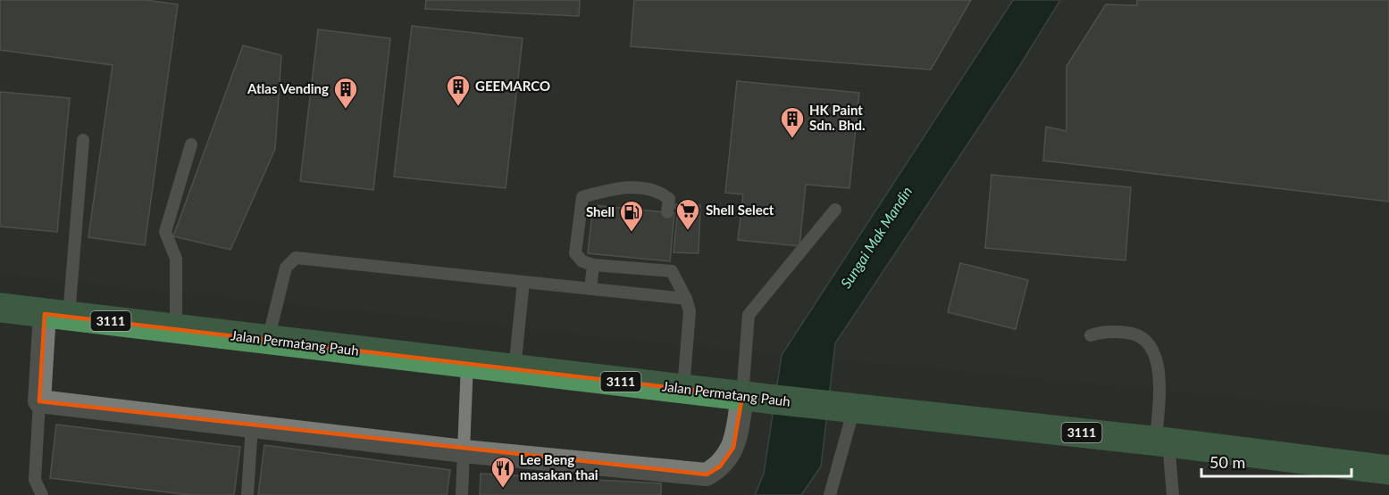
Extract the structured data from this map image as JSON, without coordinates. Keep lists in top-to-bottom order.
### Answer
{
  "streets": {
    "main road": ["3111", "Jalan Permatang Pauh"]
  },
  "water": ["Sungai Mak Mandin"],
  "places": {
    "building": ["GEEMARCO", "Atlas Vending", "HK Paint Sdn. Bhd."],
    "supermarket": ["Shell Select"],
    "fuel station": ["Shell"],
    "restaurant": ["Lee Beng masakan thai"]
  },
  "scale_bar": "50 m"
}
